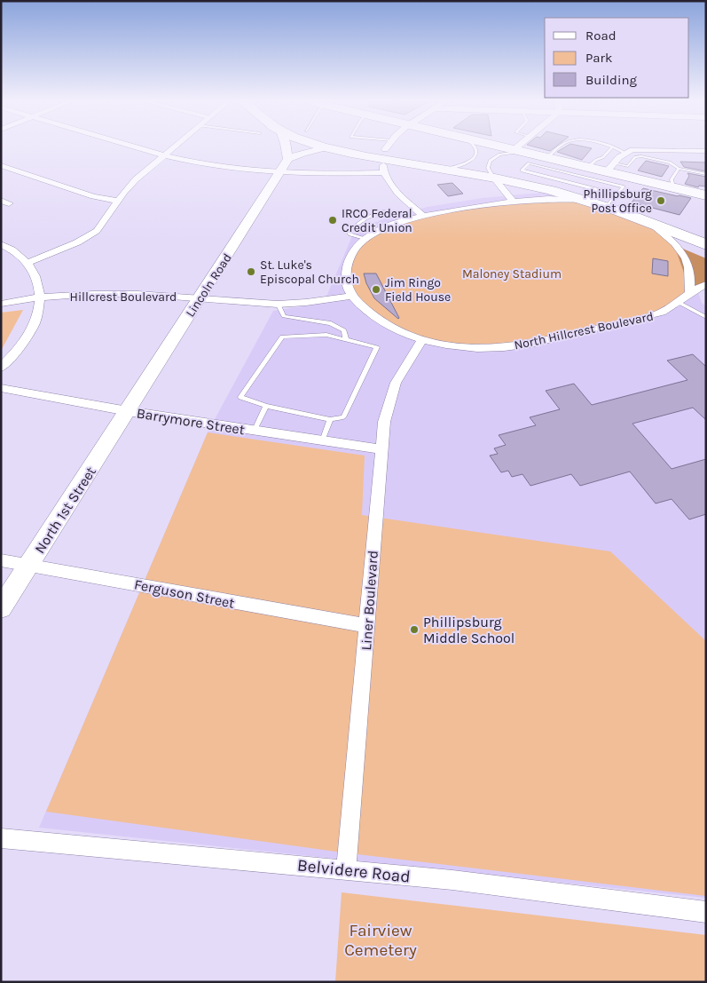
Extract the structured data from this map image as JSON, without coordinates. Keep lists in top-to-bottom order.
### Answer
{
  "streets": {
    "main road": ["Lincoln Road", "North 1st Street"],
    "street": [
      "Hillcrest Boulevard",
      "North Hillcrest Boulevard",
      "Barrymore Street",
      "Ferguson Street",
      "Liner Boulevard",
      "Belvidere Road"
    ]
  },
  "crossings": [
    ["Lincoln Road", "Hillcrest Boulevard"],
    ["Lincoln Road", "Barrymore Street"],
    ["Lincoln Road", "North 1st Street"],
    ["Hillcrest Boulevard", "North Hillcrest Boulevard"],
    ["North Hillcrest Boulevard", "Liner Boulevard"],
    ["Barrymore Street", "North 1st Street"],
    ["Barrymore Street", "Liner Boulevard"],
    ["North 1st Street", "Ferguson Street"],
    ["Ferguson Street", "Liner Boulevard"],
    ["Liner Boulevard", "Belvidere Road"]
  ],
  "parks": ["Maloney Stadium", "Fairview Cemetery"],
  "places": [
    "Phillipsburg Post Office",
    "IRCO Federal Credit Union",
    "St. Luke's Episcopal Church",
    "Jim Ringo Field House",
    "Phillipsburg Middle School"
  ],
  "legend": ["Road", "Park", "Building"]
}
